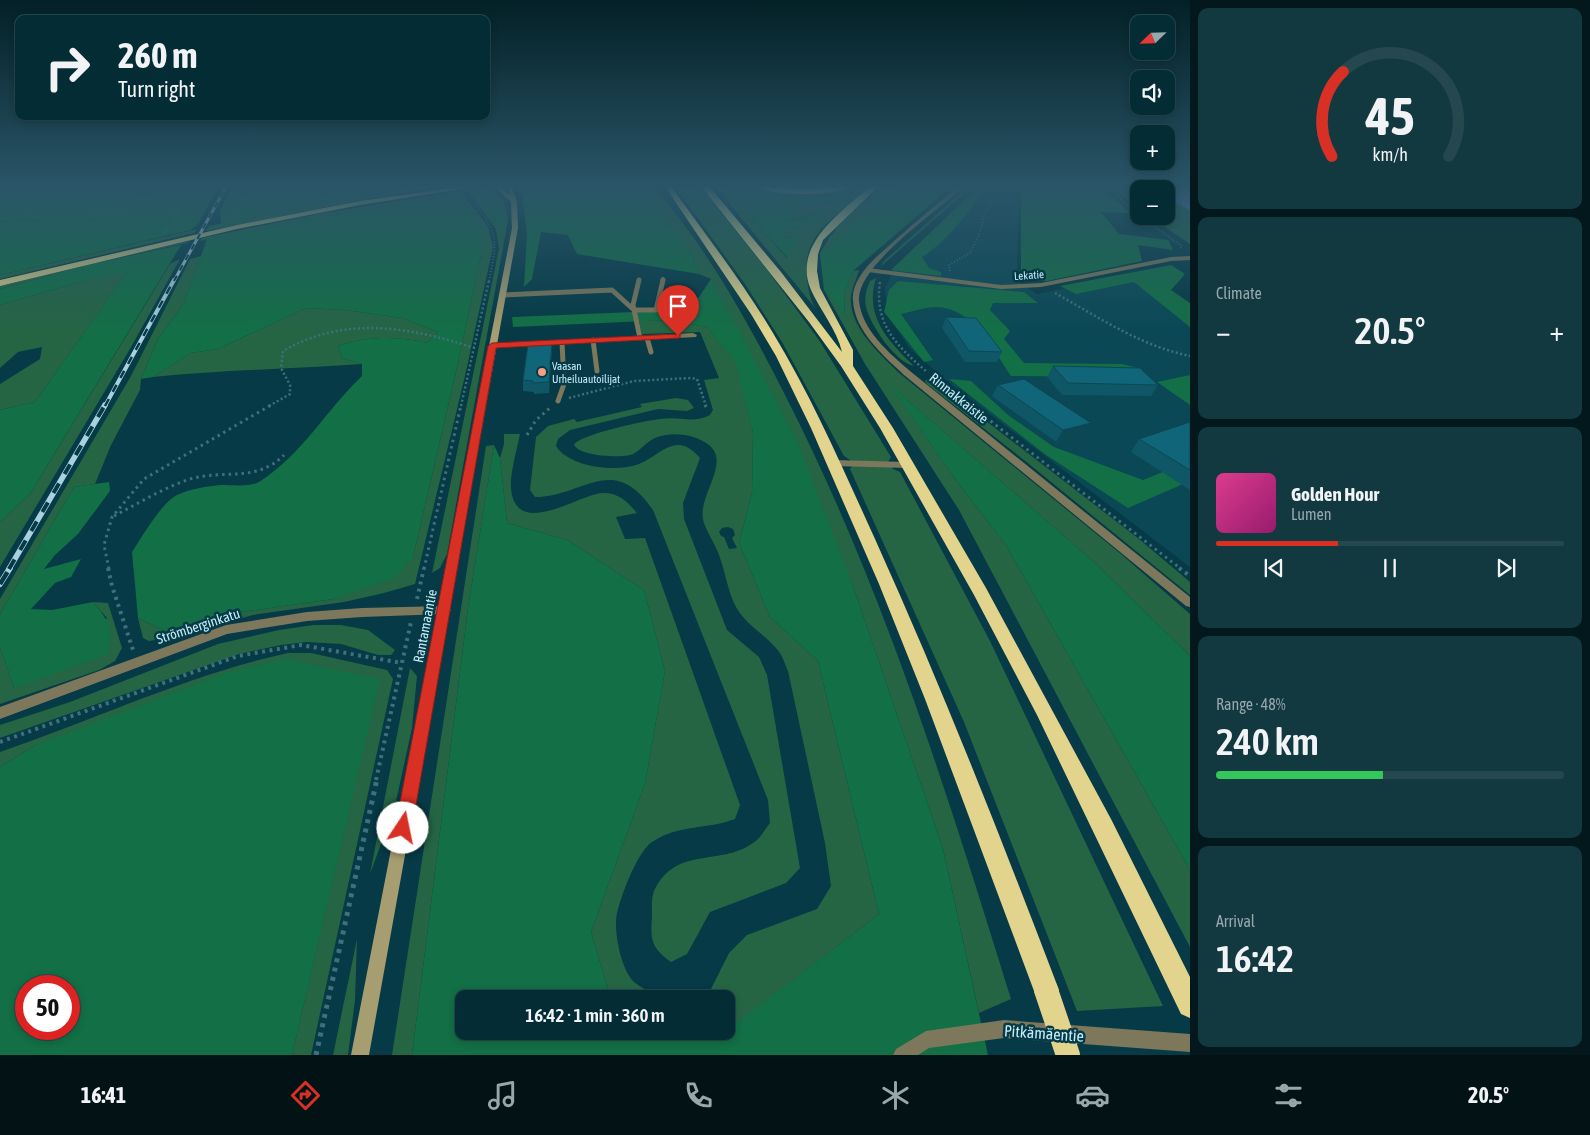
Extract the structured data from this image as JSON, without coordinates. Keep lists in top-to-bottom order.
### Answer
{
  "streets": {
    "main road": ["Rantamaantie"],
    "street": [
      "Lekatie",
      "Rinnakkaistie",
      "Strömberginkatu",
      "Pitkämäentie"
    ]
  },
  "crossings": [
    ["Lekatie", "Rinnakkaistie"],
    ["Strömberginkatu", "Rantamaantie"]
  ],
  "places": ["Vaasan Urheiluautoilijat"],
  "north": "bottom left",
  "page": {
    "map_buttons": ["+", "−"],
    "turn": ["260 m", "Turn right"],
    "tile": [
      "Climate",
      ["Range · 48%", "240 km"],
      ["Arrival", "16:42"]
    ],
    "heat": ["−", "20.5°", "+"],
    "song": ["Golden Hour", "Lumen"],
    "limit": "50",
    "trip": "16:42 · 1 min · 360 m",
    "tabs": ["16:41", "20.5°"],
    "gauge": ["45", "km/h"]
  }
}
